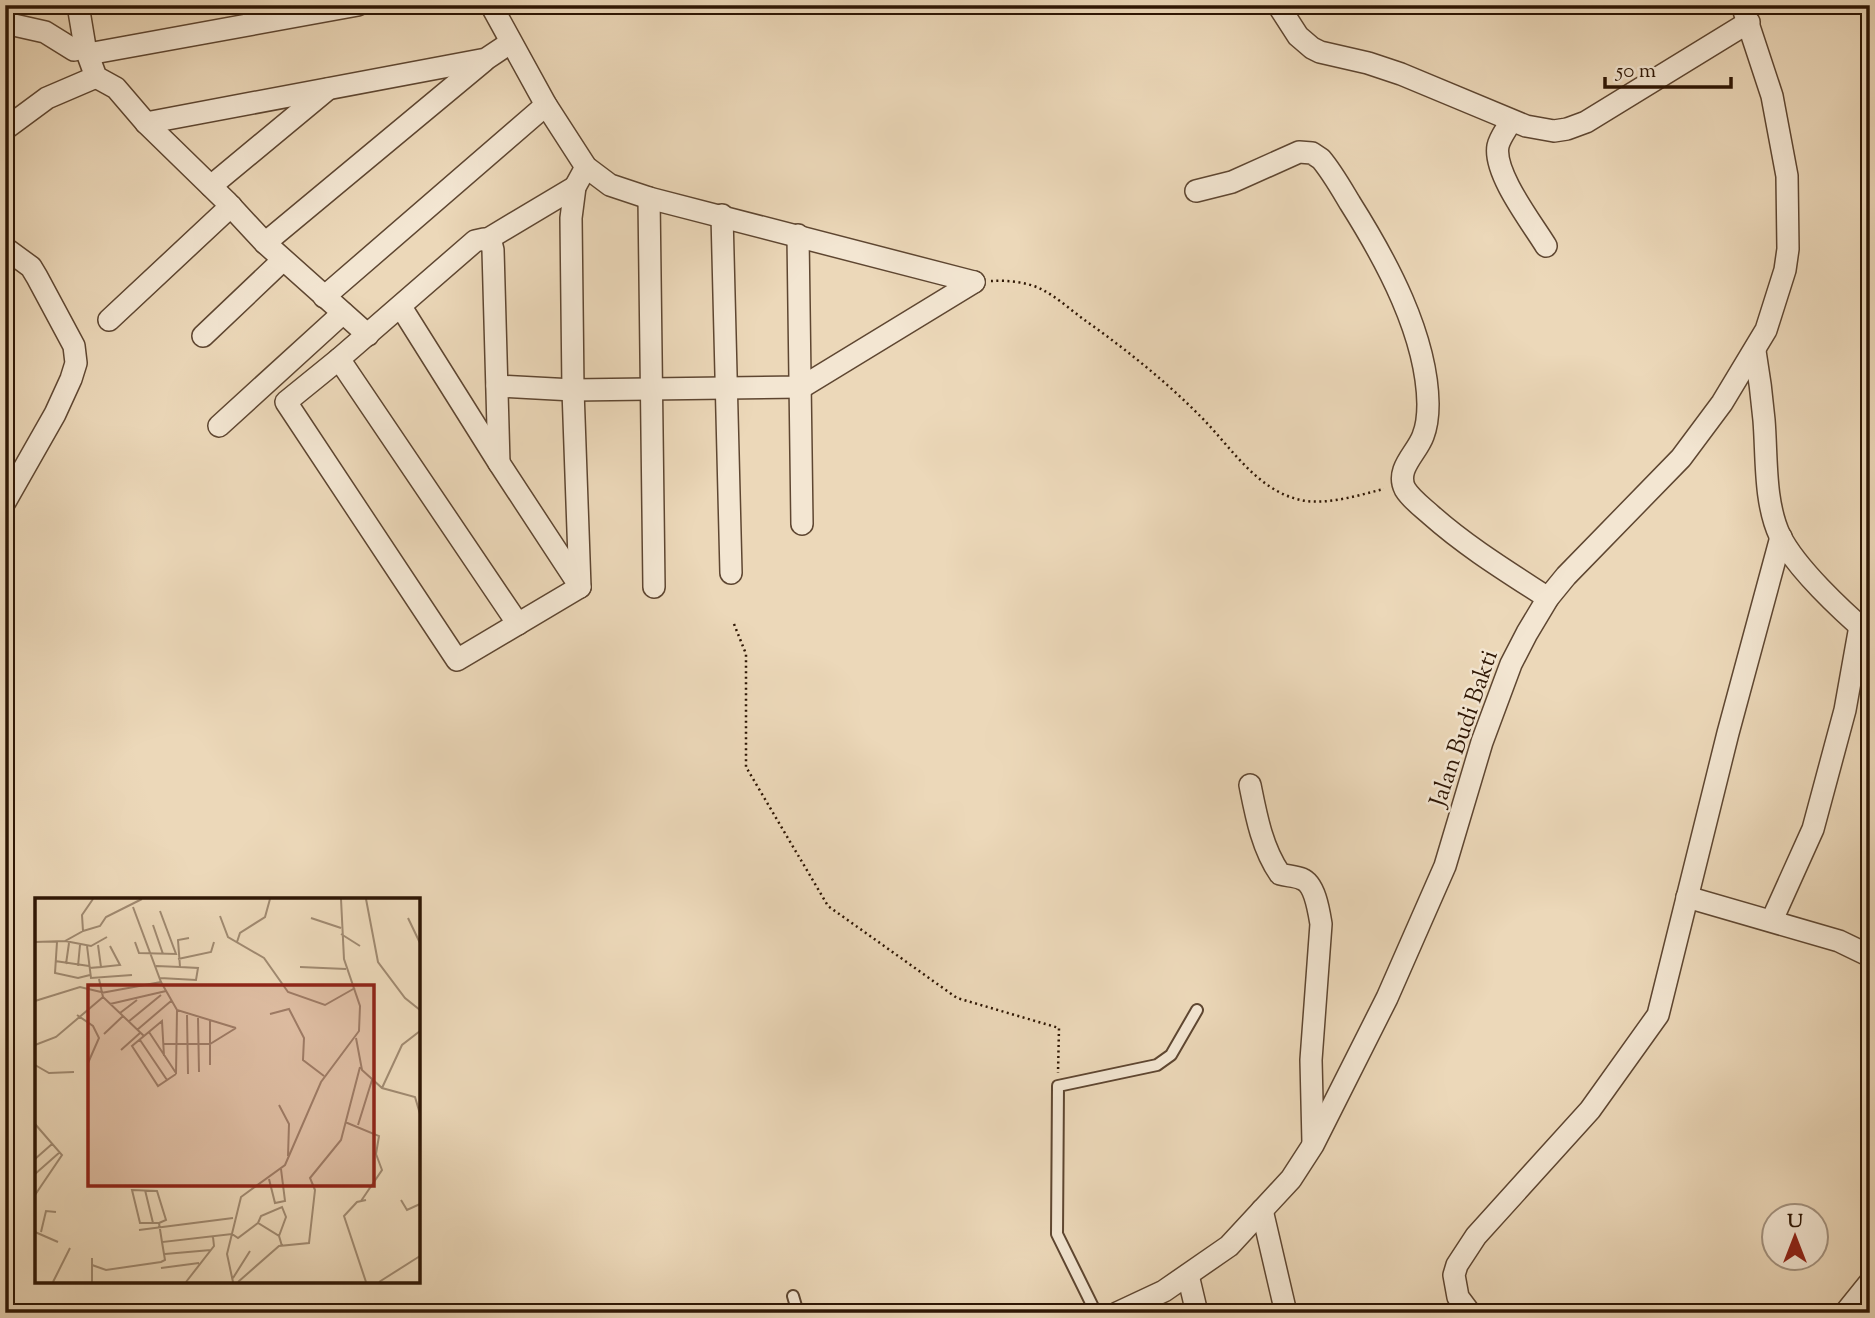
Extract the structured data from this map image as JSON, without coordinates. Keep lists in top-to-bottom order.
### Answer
{
  "streets": {
    "street": ["Jalan Budi Bakti"]
  },
  "scale_bar": "50 m",
  "north": "top"
}
